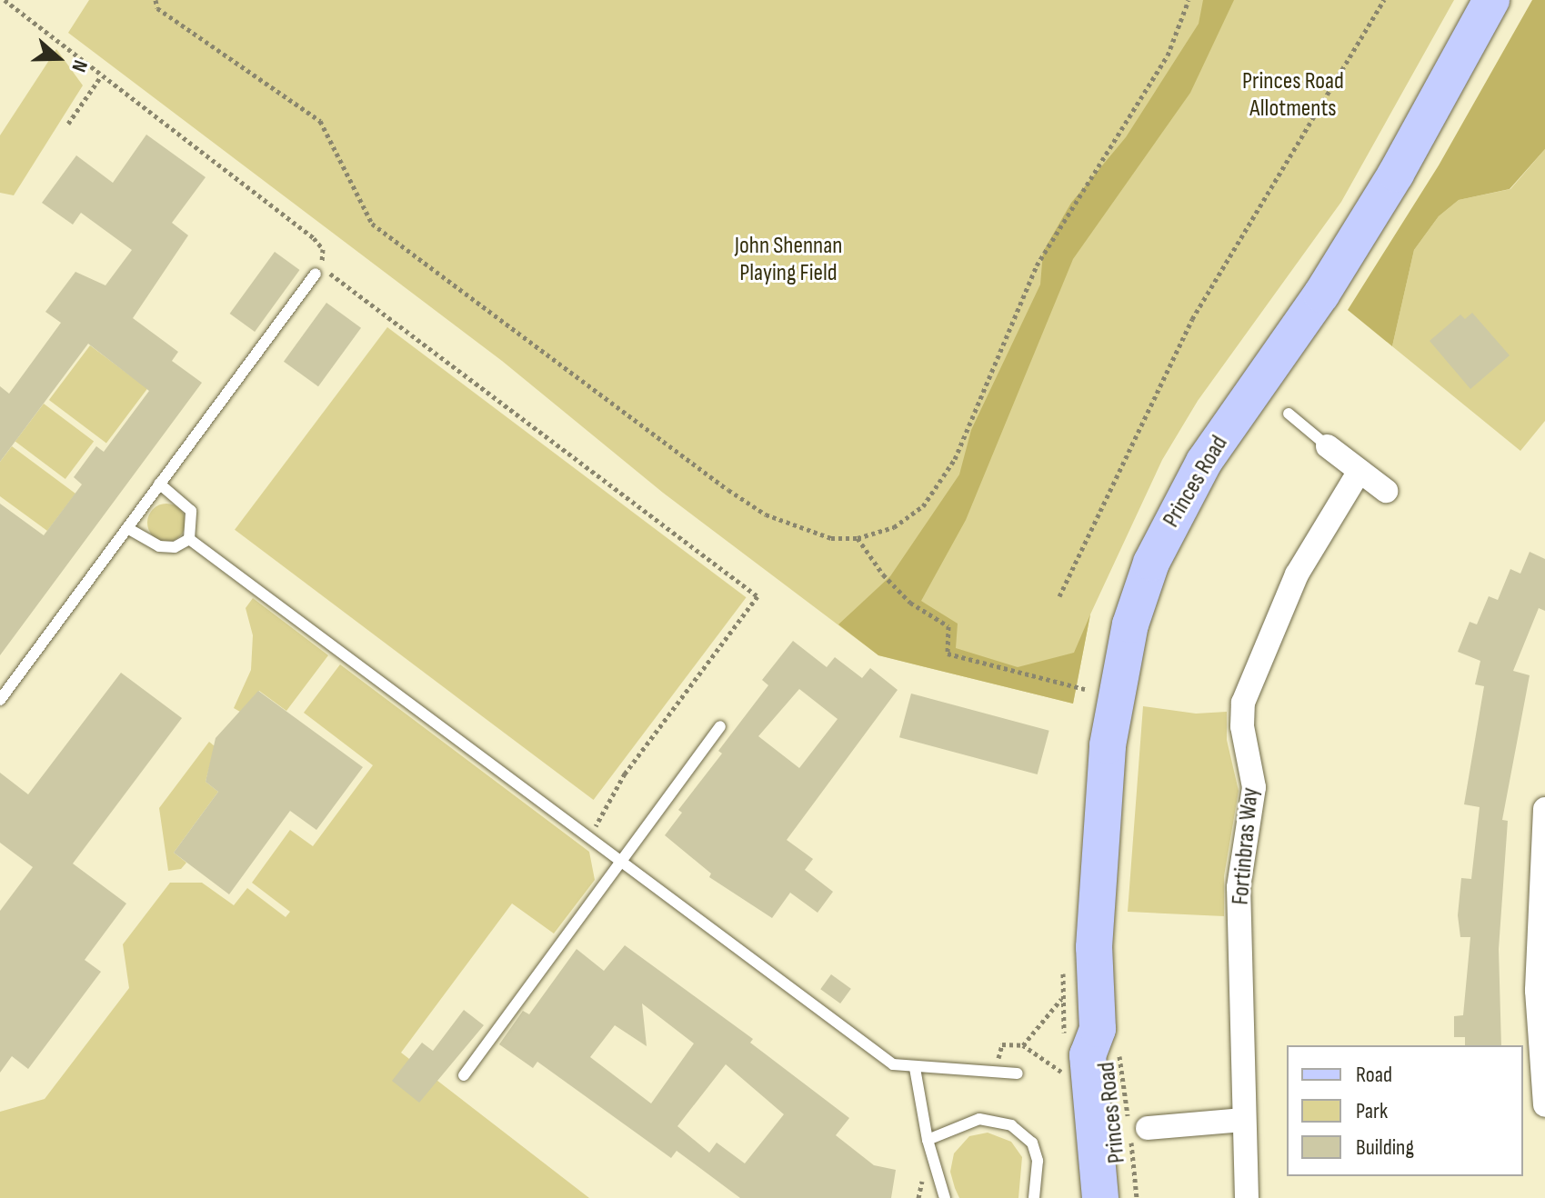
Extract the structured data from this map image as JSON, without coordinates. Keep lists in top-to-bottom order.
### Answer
{
  "streets": {
    "main road": ["Princes Road"],
    "street": ["Fortinbras Way"]
  },
  "parks": ["Princes Road Allotments", "John Shennan Playing Field"],
  "legend": ["Road", "Park", "Building"],
  "north": "right"
}
